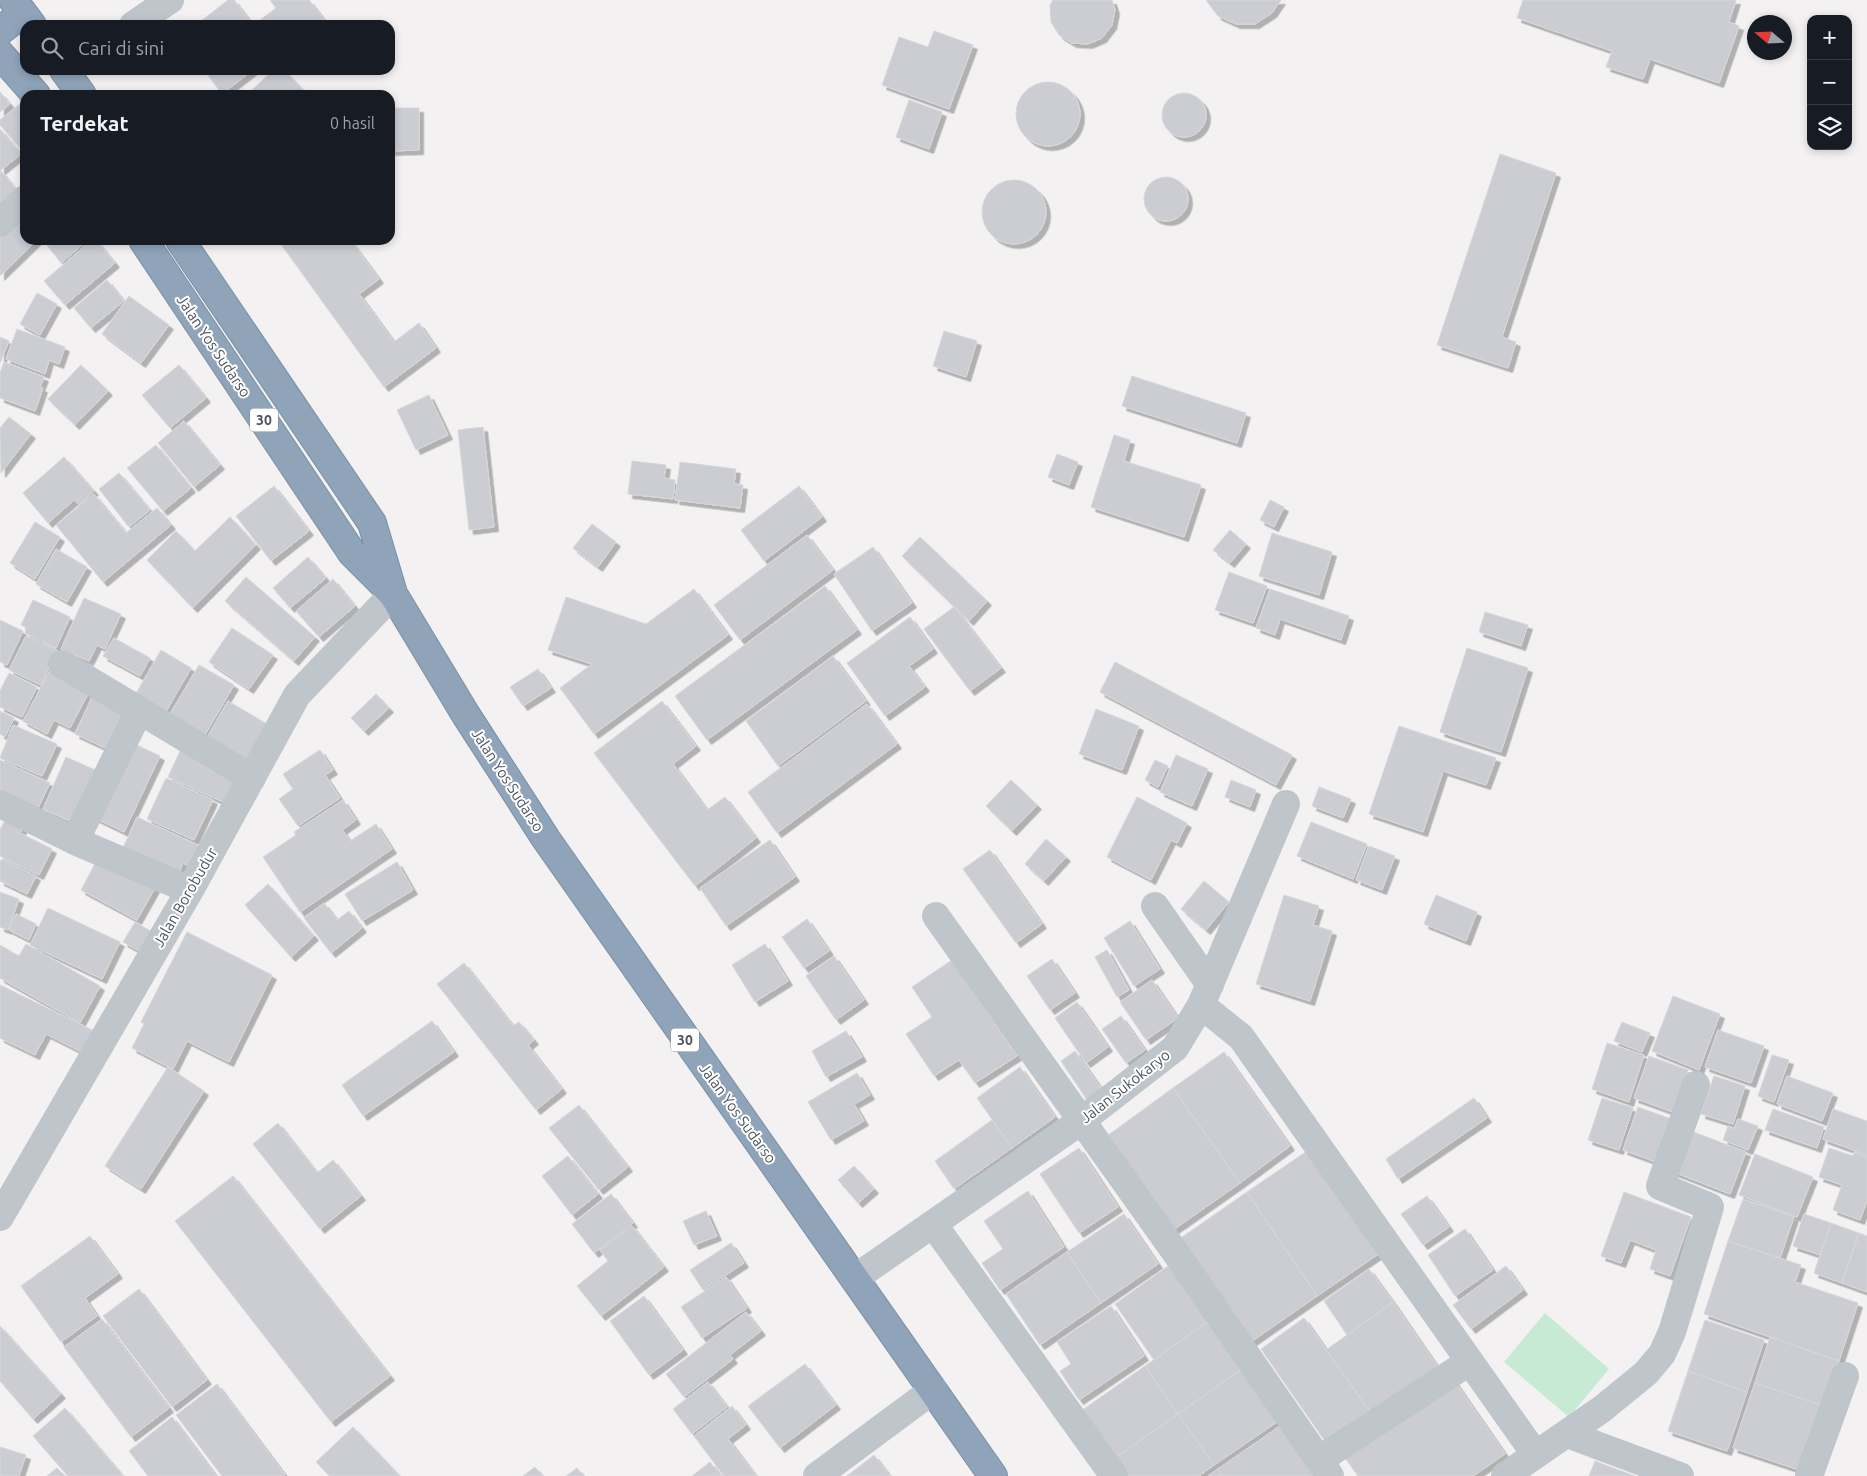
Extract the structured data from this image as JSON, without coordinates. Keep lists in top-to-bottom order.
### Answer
{
  "streets": {
    "highway": ["Jalan Yos Sudarso", "30"],
    "street": ["Jalan Borobudur", "Jalan Sukokaryo"]
  },
  "crossings": [
    ["Jalan Yos Sudarso", "Jalan Borobudur"],
    ["Jalan Yos Sudarso", "Jalan Sukokaryo"]
  ],
  "north": "left",
  "page": {
    "map_buttons": ["+", "−"],
    "search": "Cari di sini",
    "heading": ["Terdekat", "0 hasil"]
  }
}
